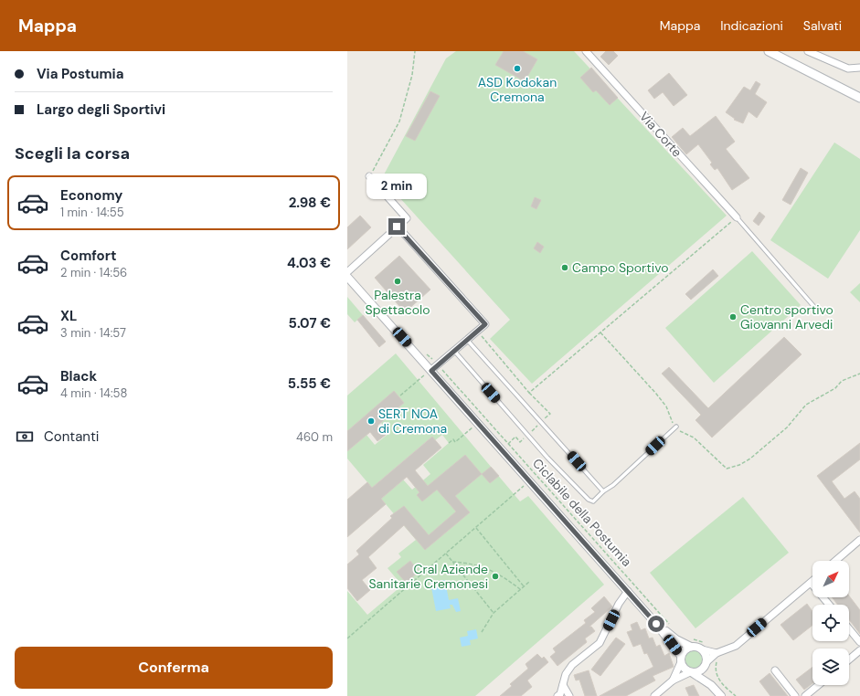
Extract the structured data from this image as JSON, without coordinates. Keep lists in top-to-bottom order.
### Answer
{
  "streets": {
    "street": ["Via Corte"],
    "path": ["Ciclabile della Postumia"]
  },
  "places": [
    "ASD Kodokan Cremona",
    "Campo Sportivo",
    "Palestra Spettacolo",
    "Centro sportivo Giovanni Arvedi",
    "SERT NOA di Cremona",
    "Cral Aziende Sanitarie Cremonesi"
  ],
  "north": "top right",
  "page": {
    "header": "Mappa",
    "nav": ["Mappa", "Indicazioni", "Salvati"],
    "banner": ["Via Postumia", "Largo degli Sportivi"],
    "heading": "Scegli la corsa",
    "bubble": "2 min",
    "list": [
      {
        "name": "Economy",
        "note": "1 min · 14:55",
        "value": "2.98 €"
      },
      {
        "name": "Comfort",
        "note": "2 min · 14:56",
        "value": "4.03 €"
      },
      {
        "name": "XL",
        "note": "3 min · 14:57",
        "value": "5.07 €"
      },
      {
        "name": "Black",
        "note": "4 min · 14:58",
        "value": "5.55 €"
      }
    ],
    "pay": ["Contanti", "460 m"],
    "buttons": "Conferma"
  }
}
